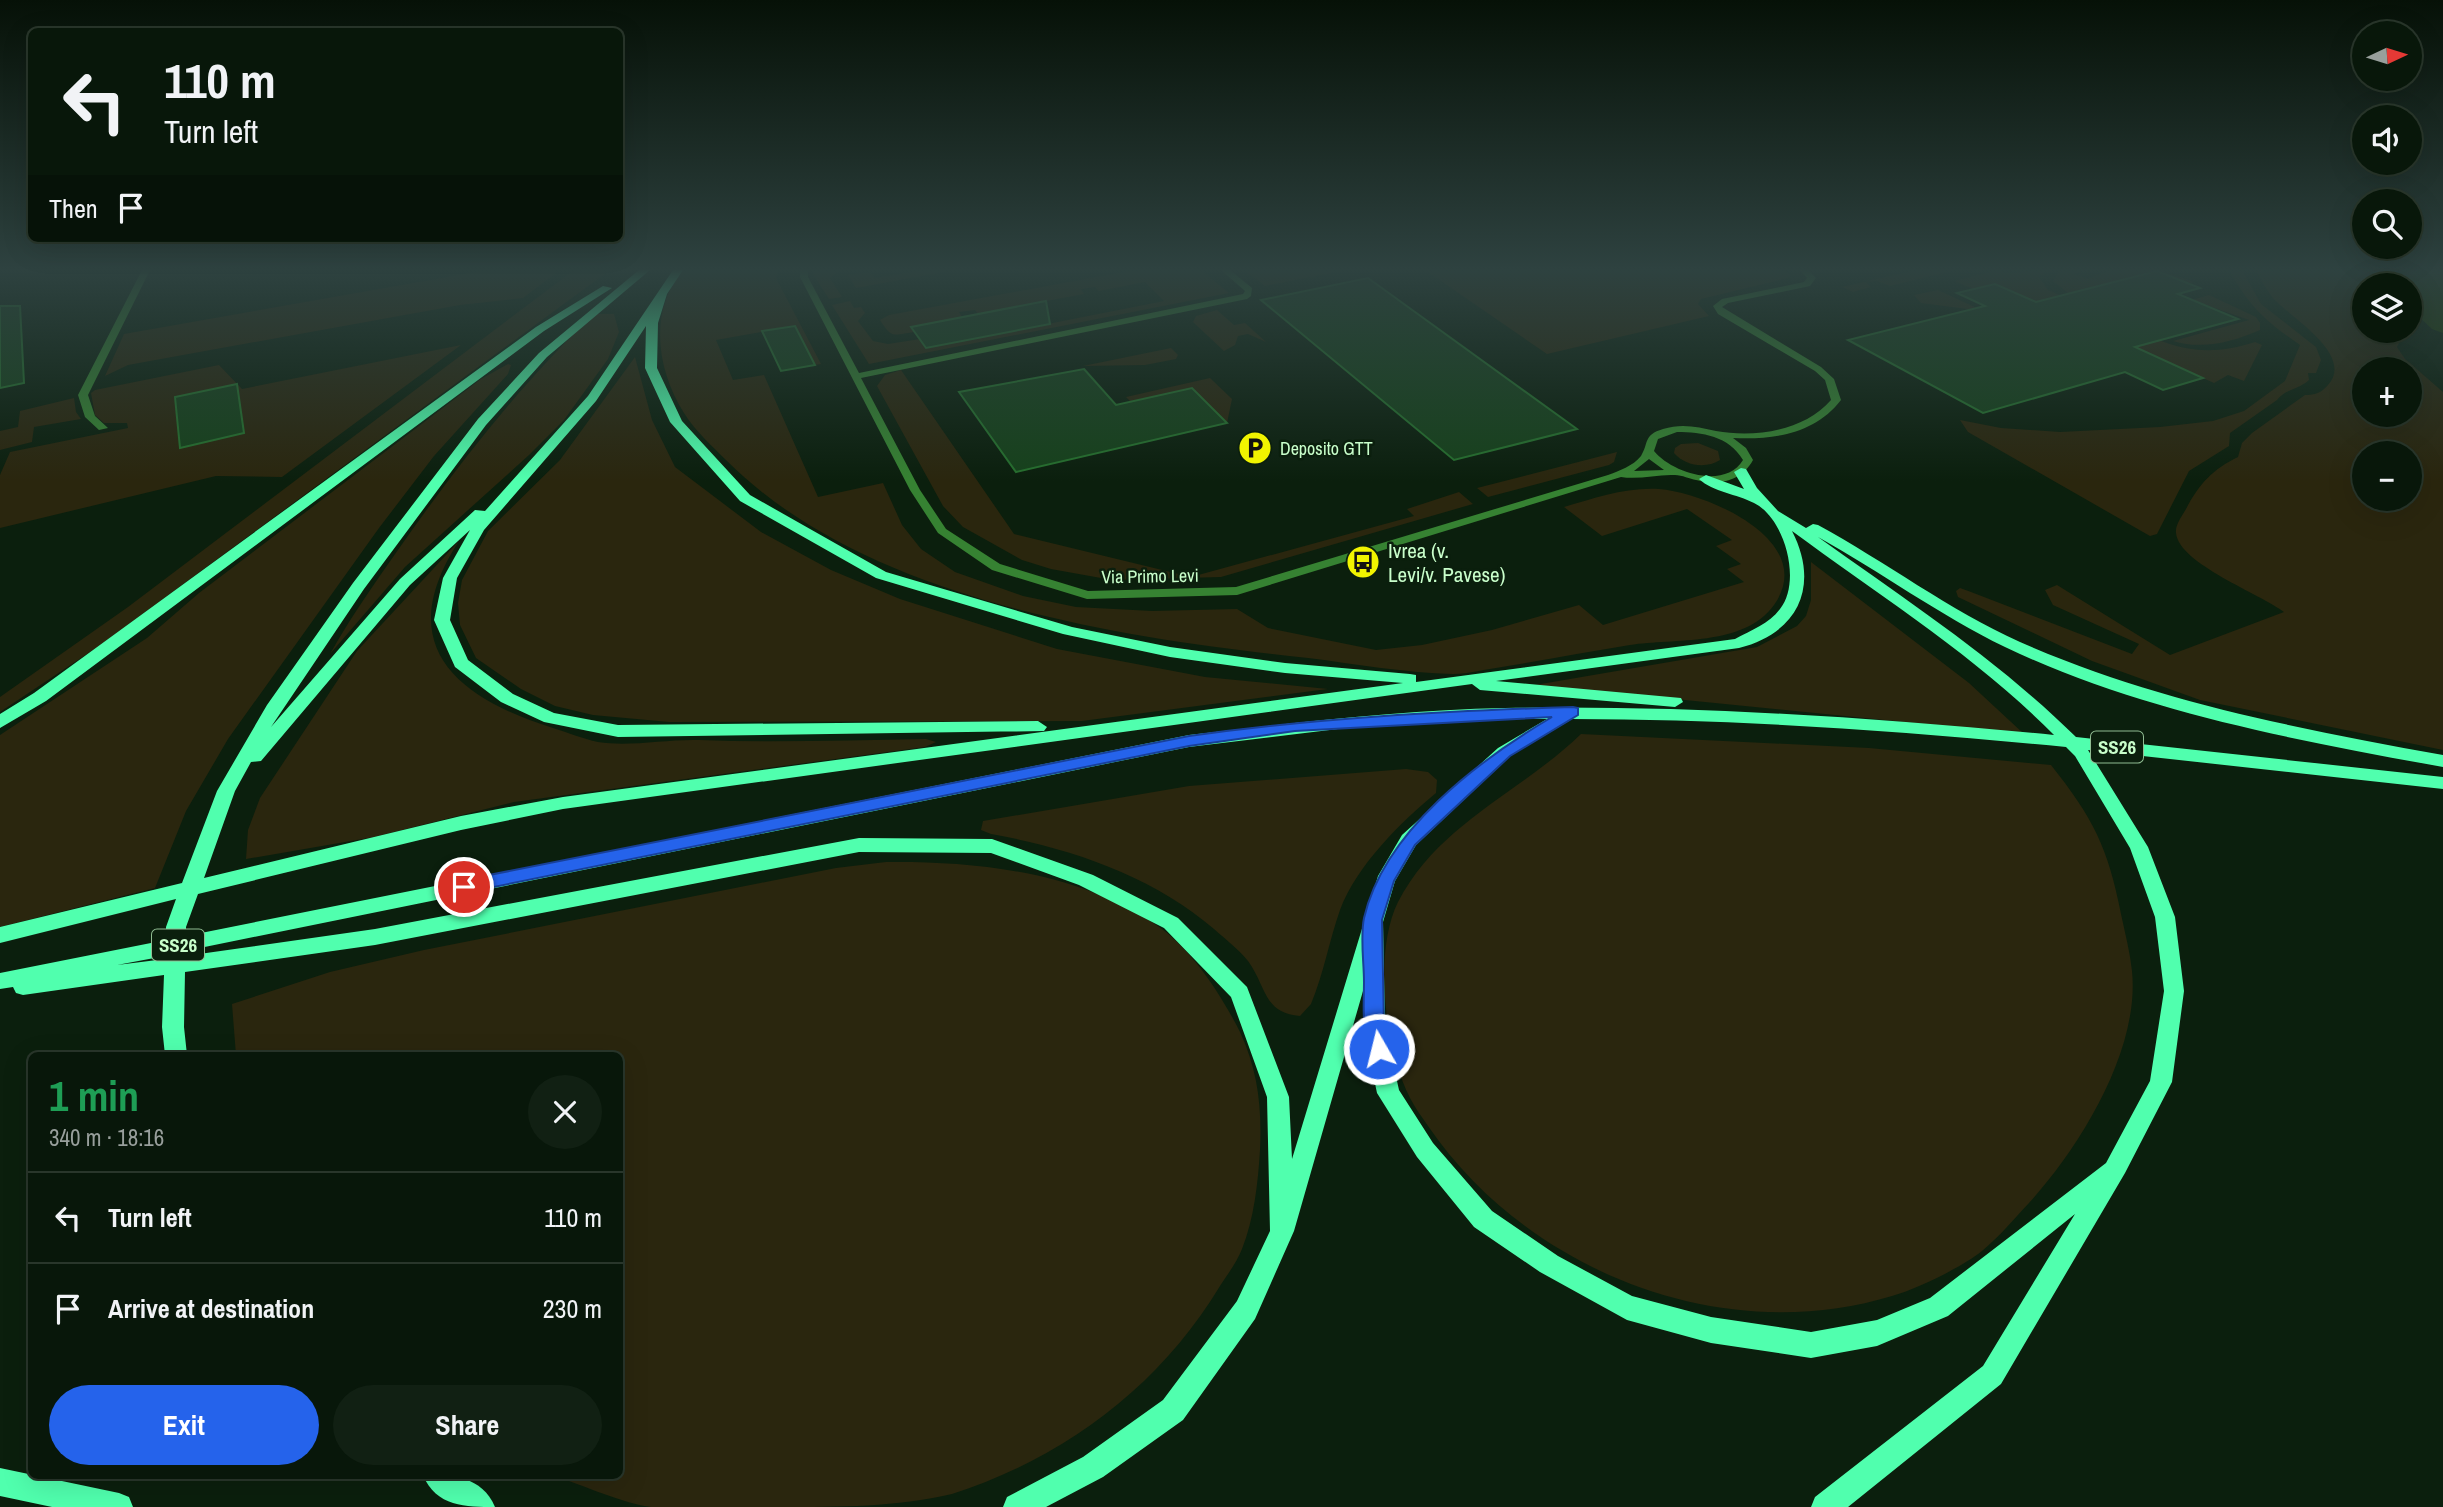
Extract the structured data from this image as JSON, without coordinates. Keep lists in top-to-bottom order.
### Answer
{
  "streets": {
    "main road": ["SS26"],
    "street": ["Via Primo Levi"]
  },
  "places": {
    "parking": ["Deposito GTT"],
    "bus stop": ["Ivrea (v. Levi/v. Pavese)"]
  },
  "north": "right",
  "page": {
    "map_buttons": ["+", "−"],
    "turn": ["110 m", "Turn left"],
    "then": "Then",
    "heading": ["1 min", "340 m · 18:16"],
    "list": [
      {
        "name": "Turn left",
        "value": "110 m"
      },
      {
        "name": "Arrive at destination",
        "value": "230 m"
      }
    ],
    "buttons": ["Exit", "Share"]
  }
}
